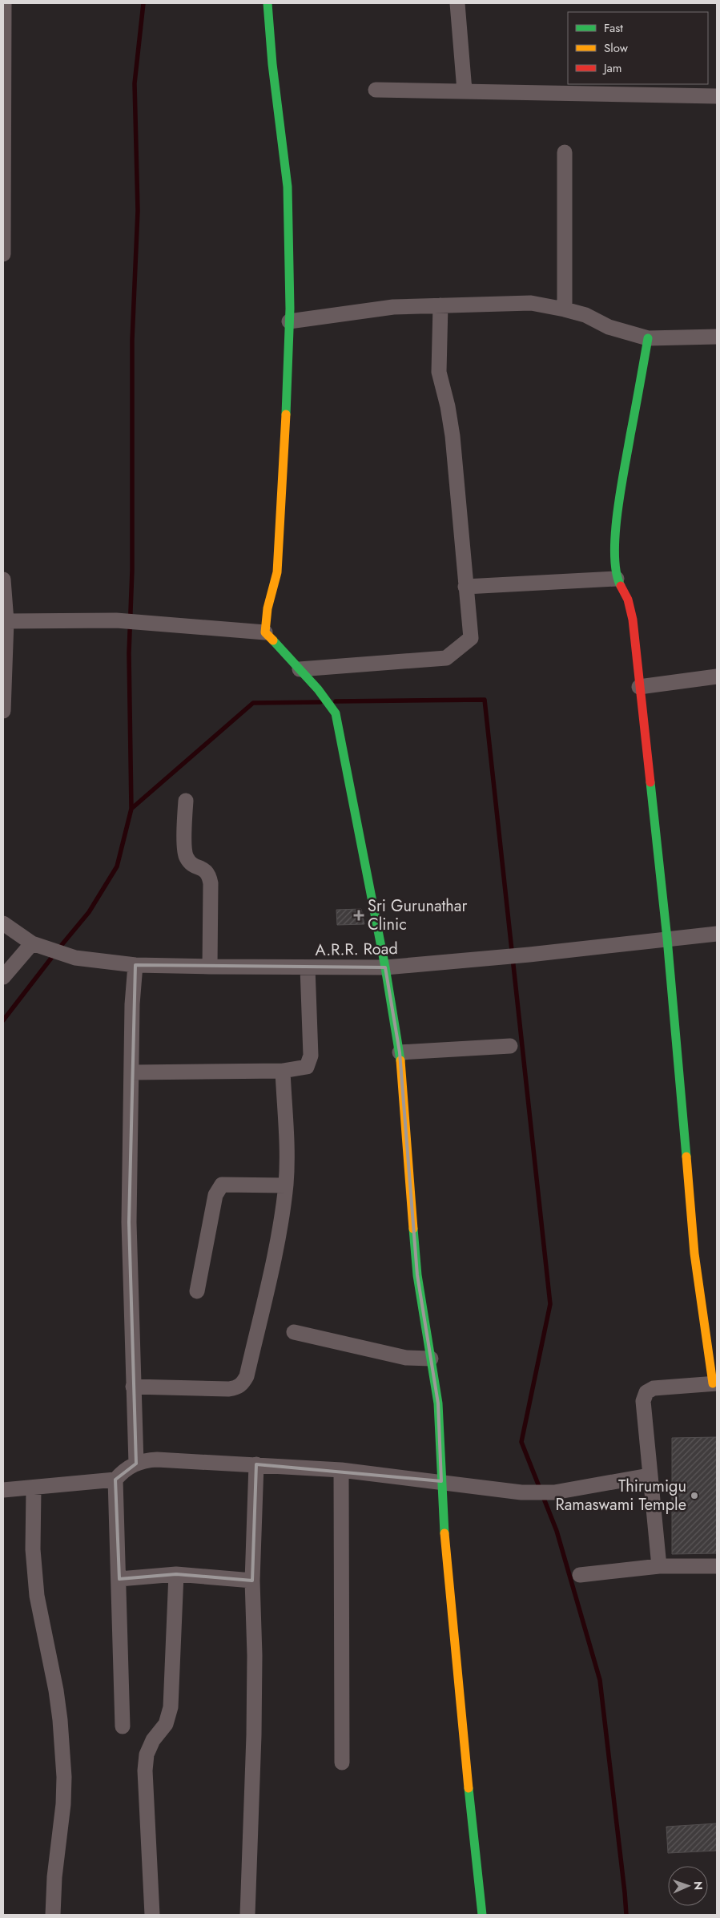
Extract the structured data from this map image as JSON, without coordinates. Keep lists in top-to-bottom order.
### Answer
{
  "streets": {
    "street": ["A.R.R. Road"]
  },
  "places": {
    "health": ["Sri Gurunathar Clinic"],
    "other": ["Thirumigu Ramaswami Temple"]
  },
  "legend": ["Fast", "Slow", "Jam"],
  "north": "right"
}
